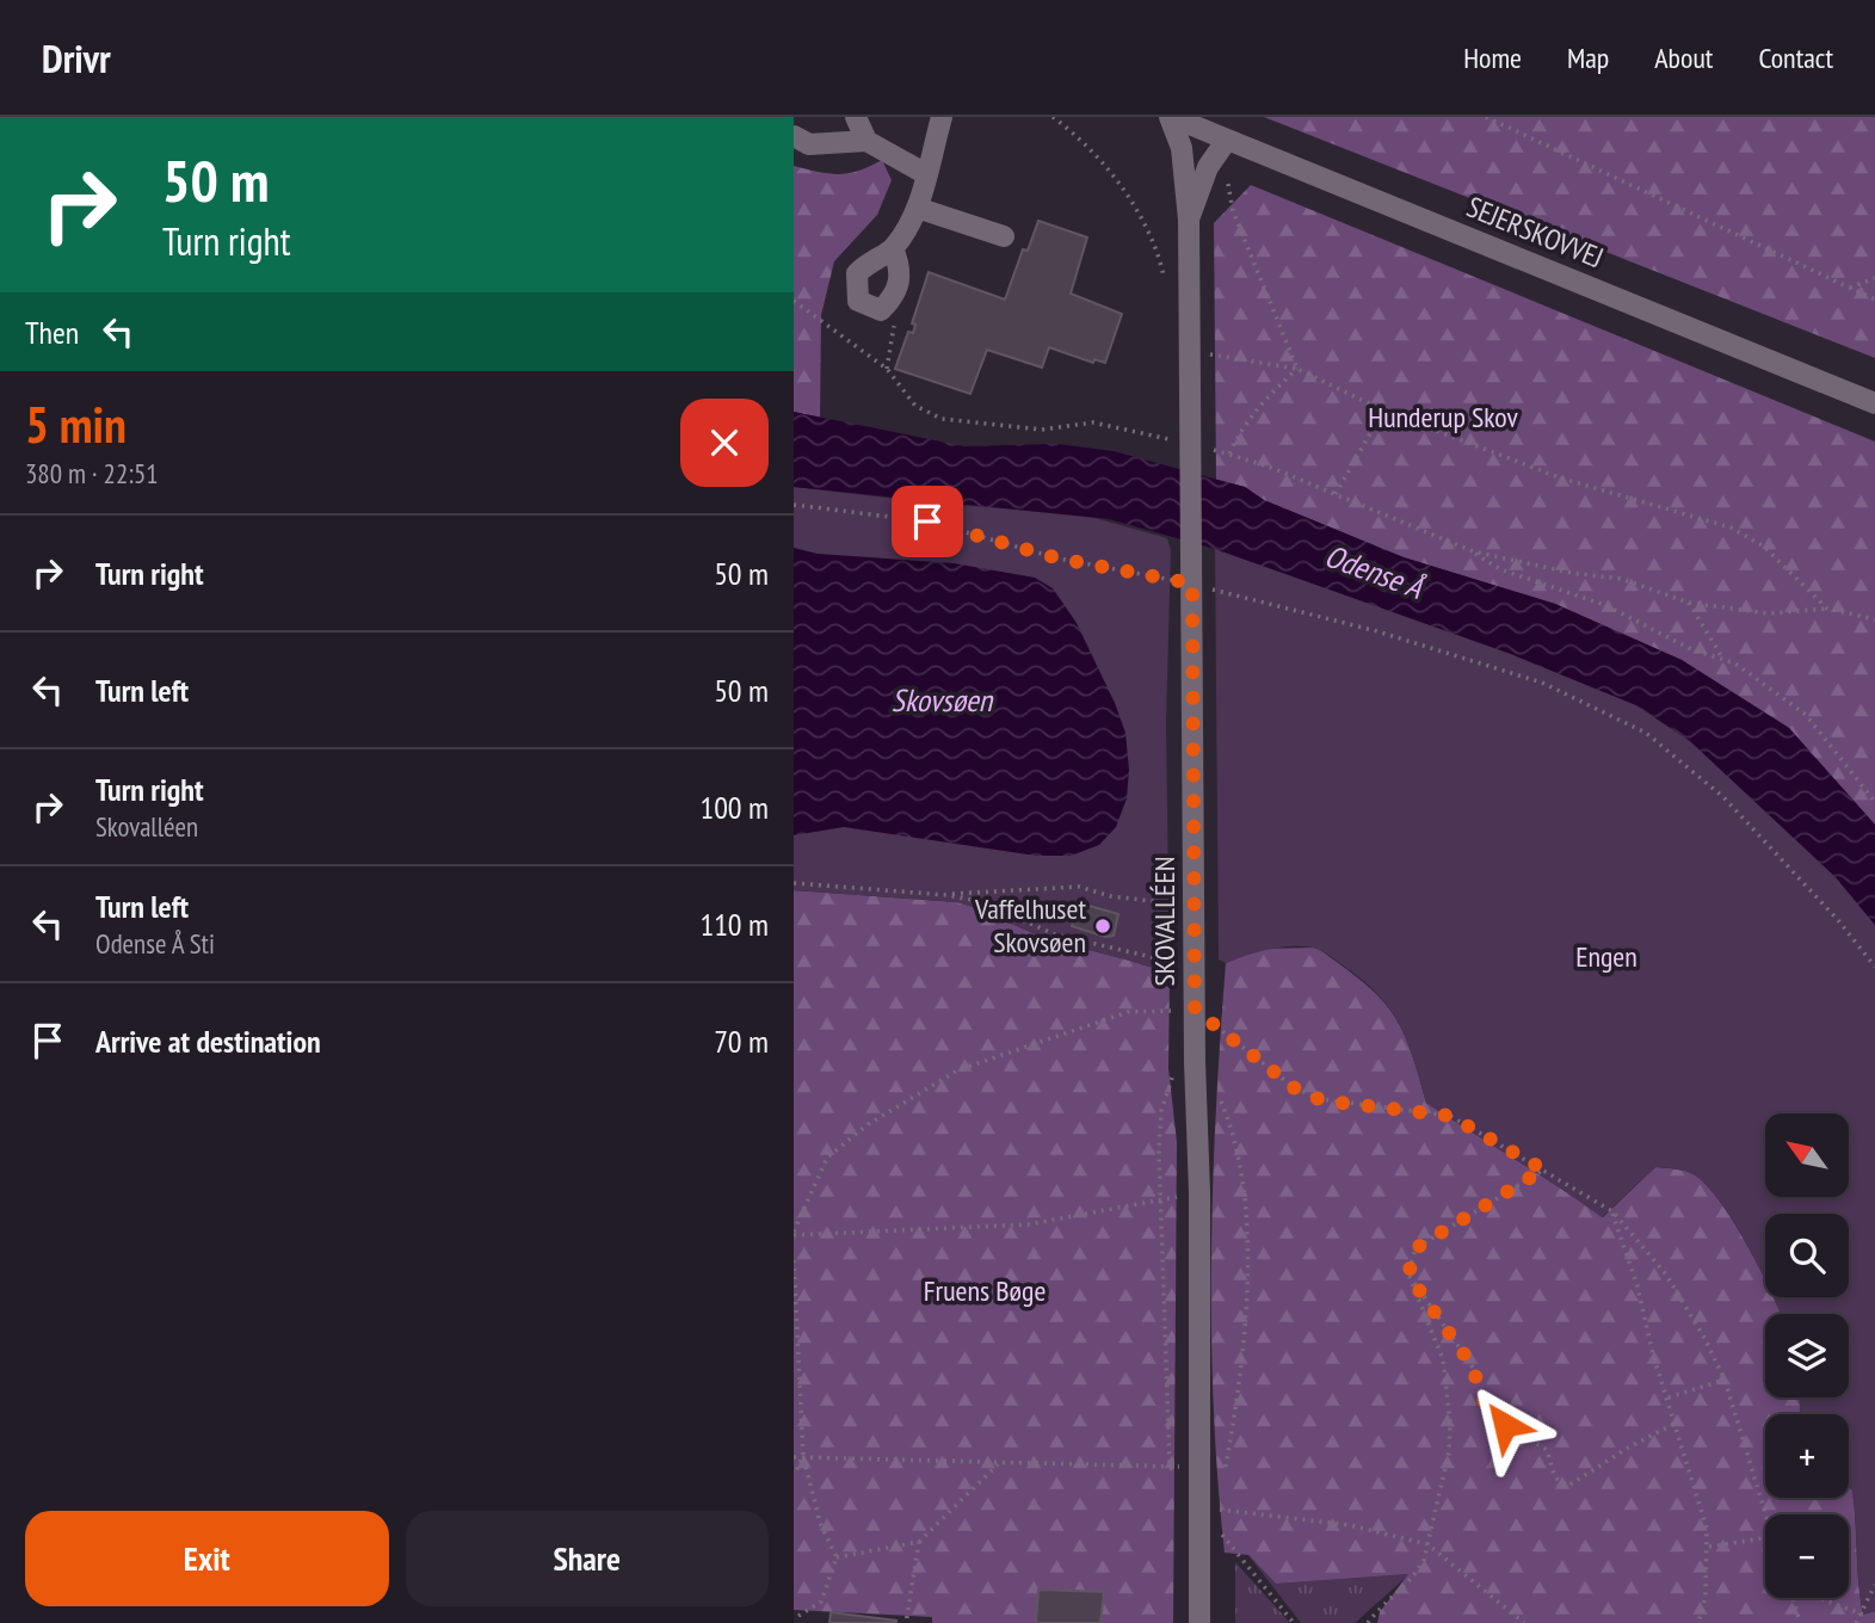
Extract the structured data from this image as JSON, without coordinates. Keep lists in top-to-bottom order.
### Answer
{
  "streets": {
    "street": ["SEJERSKOVVEJ", "SKOVALLÉEN"]
  },
  "crossings": [
    ["SEJERSKOVVEJ", "SKOVALLÉEN"]
  ],
  "water": ["Odense Å", "Skovsøen"],
  "parks": ["Hunderup Skov", "Engen", "Fruens Bøge"],
  "places": ["Vaffelhuset Skovsøen"],
  "north": "top left",
  "page": {
    "header": "Drivr",
    "nav": [
      "Home",
      "Map",
      "About",
      "Contact"
    ],
    "turn": ["50 m", "Turn right"],
    "then": "Then",
    "heading": ["5 min", "380 m · 22:51"],
    "list": [
      {
        "name": "Turn right",
        "value": "50 m"
      },
      {
        "name": "Turn left",
        "value": "50 m"
      },
      {
        "name": "Turn right",
        "note": "Skovalléen",
        "value": "100 m"
      },
      {
        "name": "Turn left",
        "note": "Odense Å Sti",
        "value": "110 m"
      },
      {
        "name": "Arrive at destination",
        "value": "70 m"
      }
    ],
    "map_buttons": ["+", "−"],
    "buttons": ["Exit", "Share"]
  }
}
